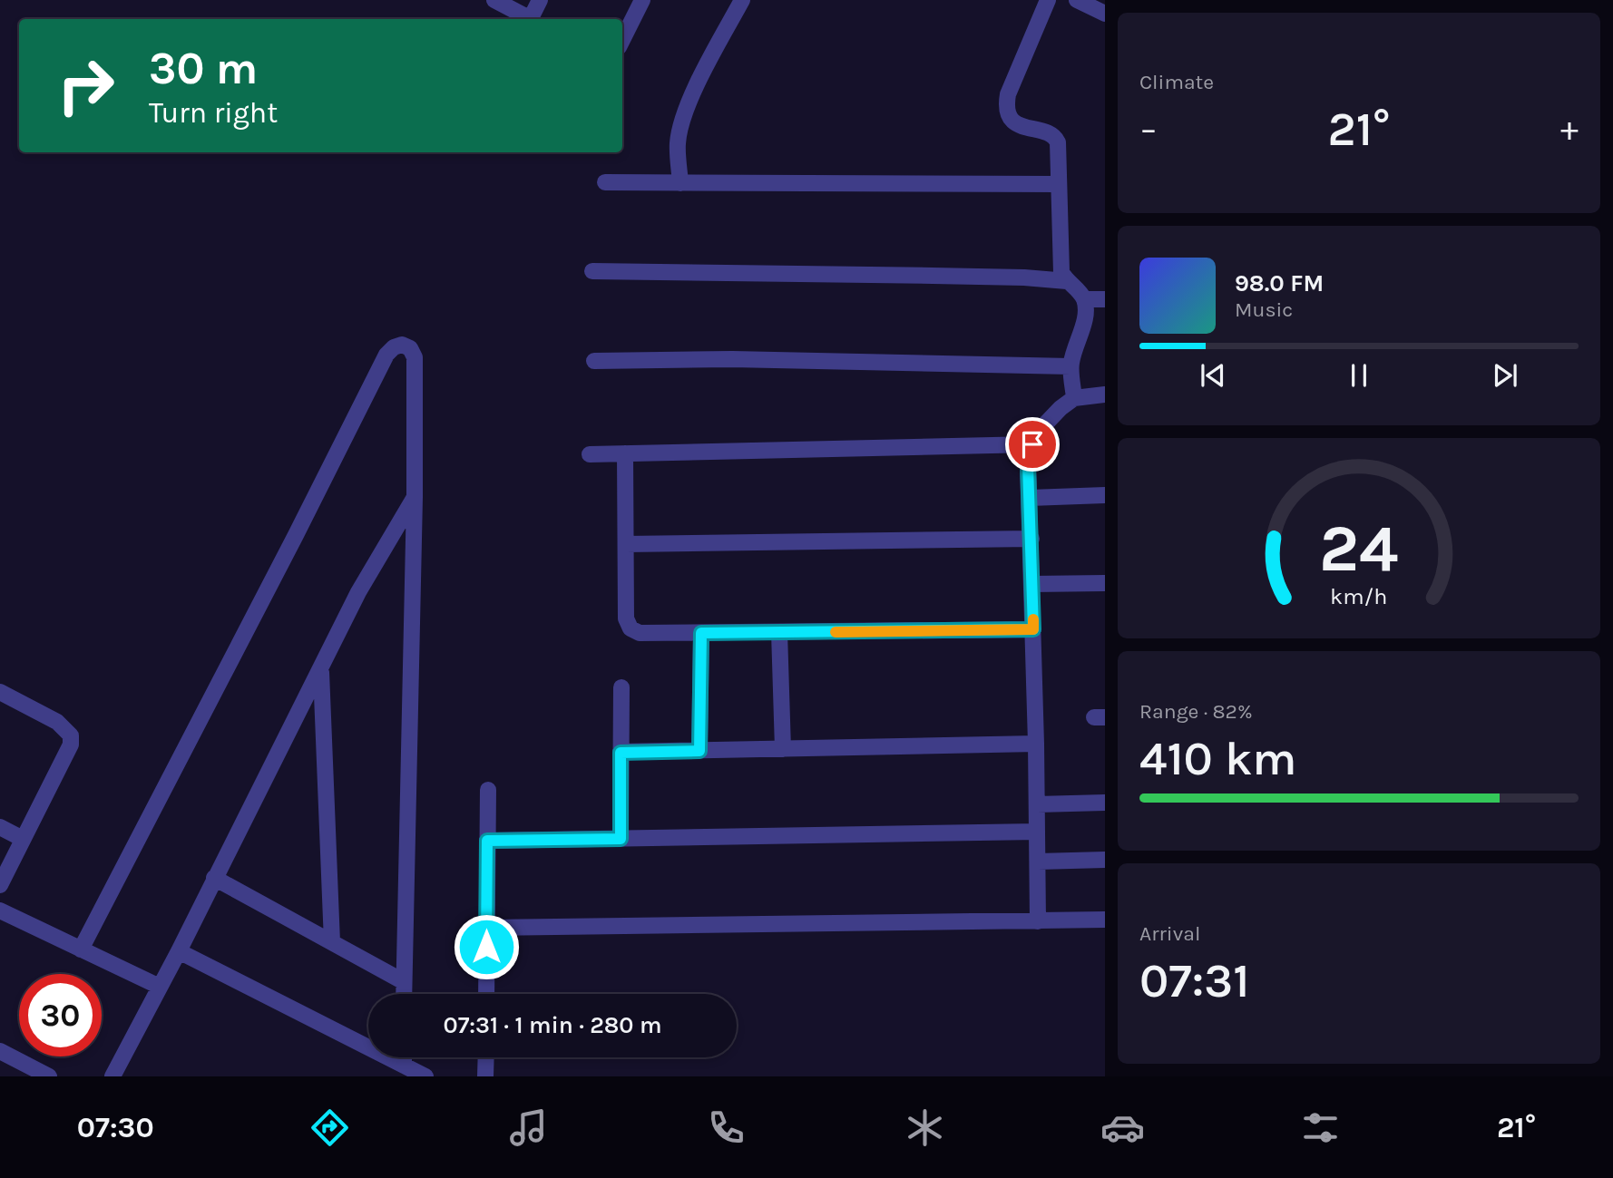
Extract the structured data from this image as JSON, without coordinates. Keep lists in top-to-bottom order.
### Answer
{
  "page": {
    "tile": [
      "Climate",
      ["Range · 82%", "410 km"],
      ["Arrival", "07:31"]
    ],
    "turn": ["30 m", "Turn right"],
    "heat": ["−", "21°", "+"],
    "song": ["98.0 FM", "Music"],
    "limit": "30",
    "trip": "07:31 · 1 min · 280 m",
    "tabs": ["07:30", "21°"],
    "gauge": ["24", "km/h"]
  }
}
